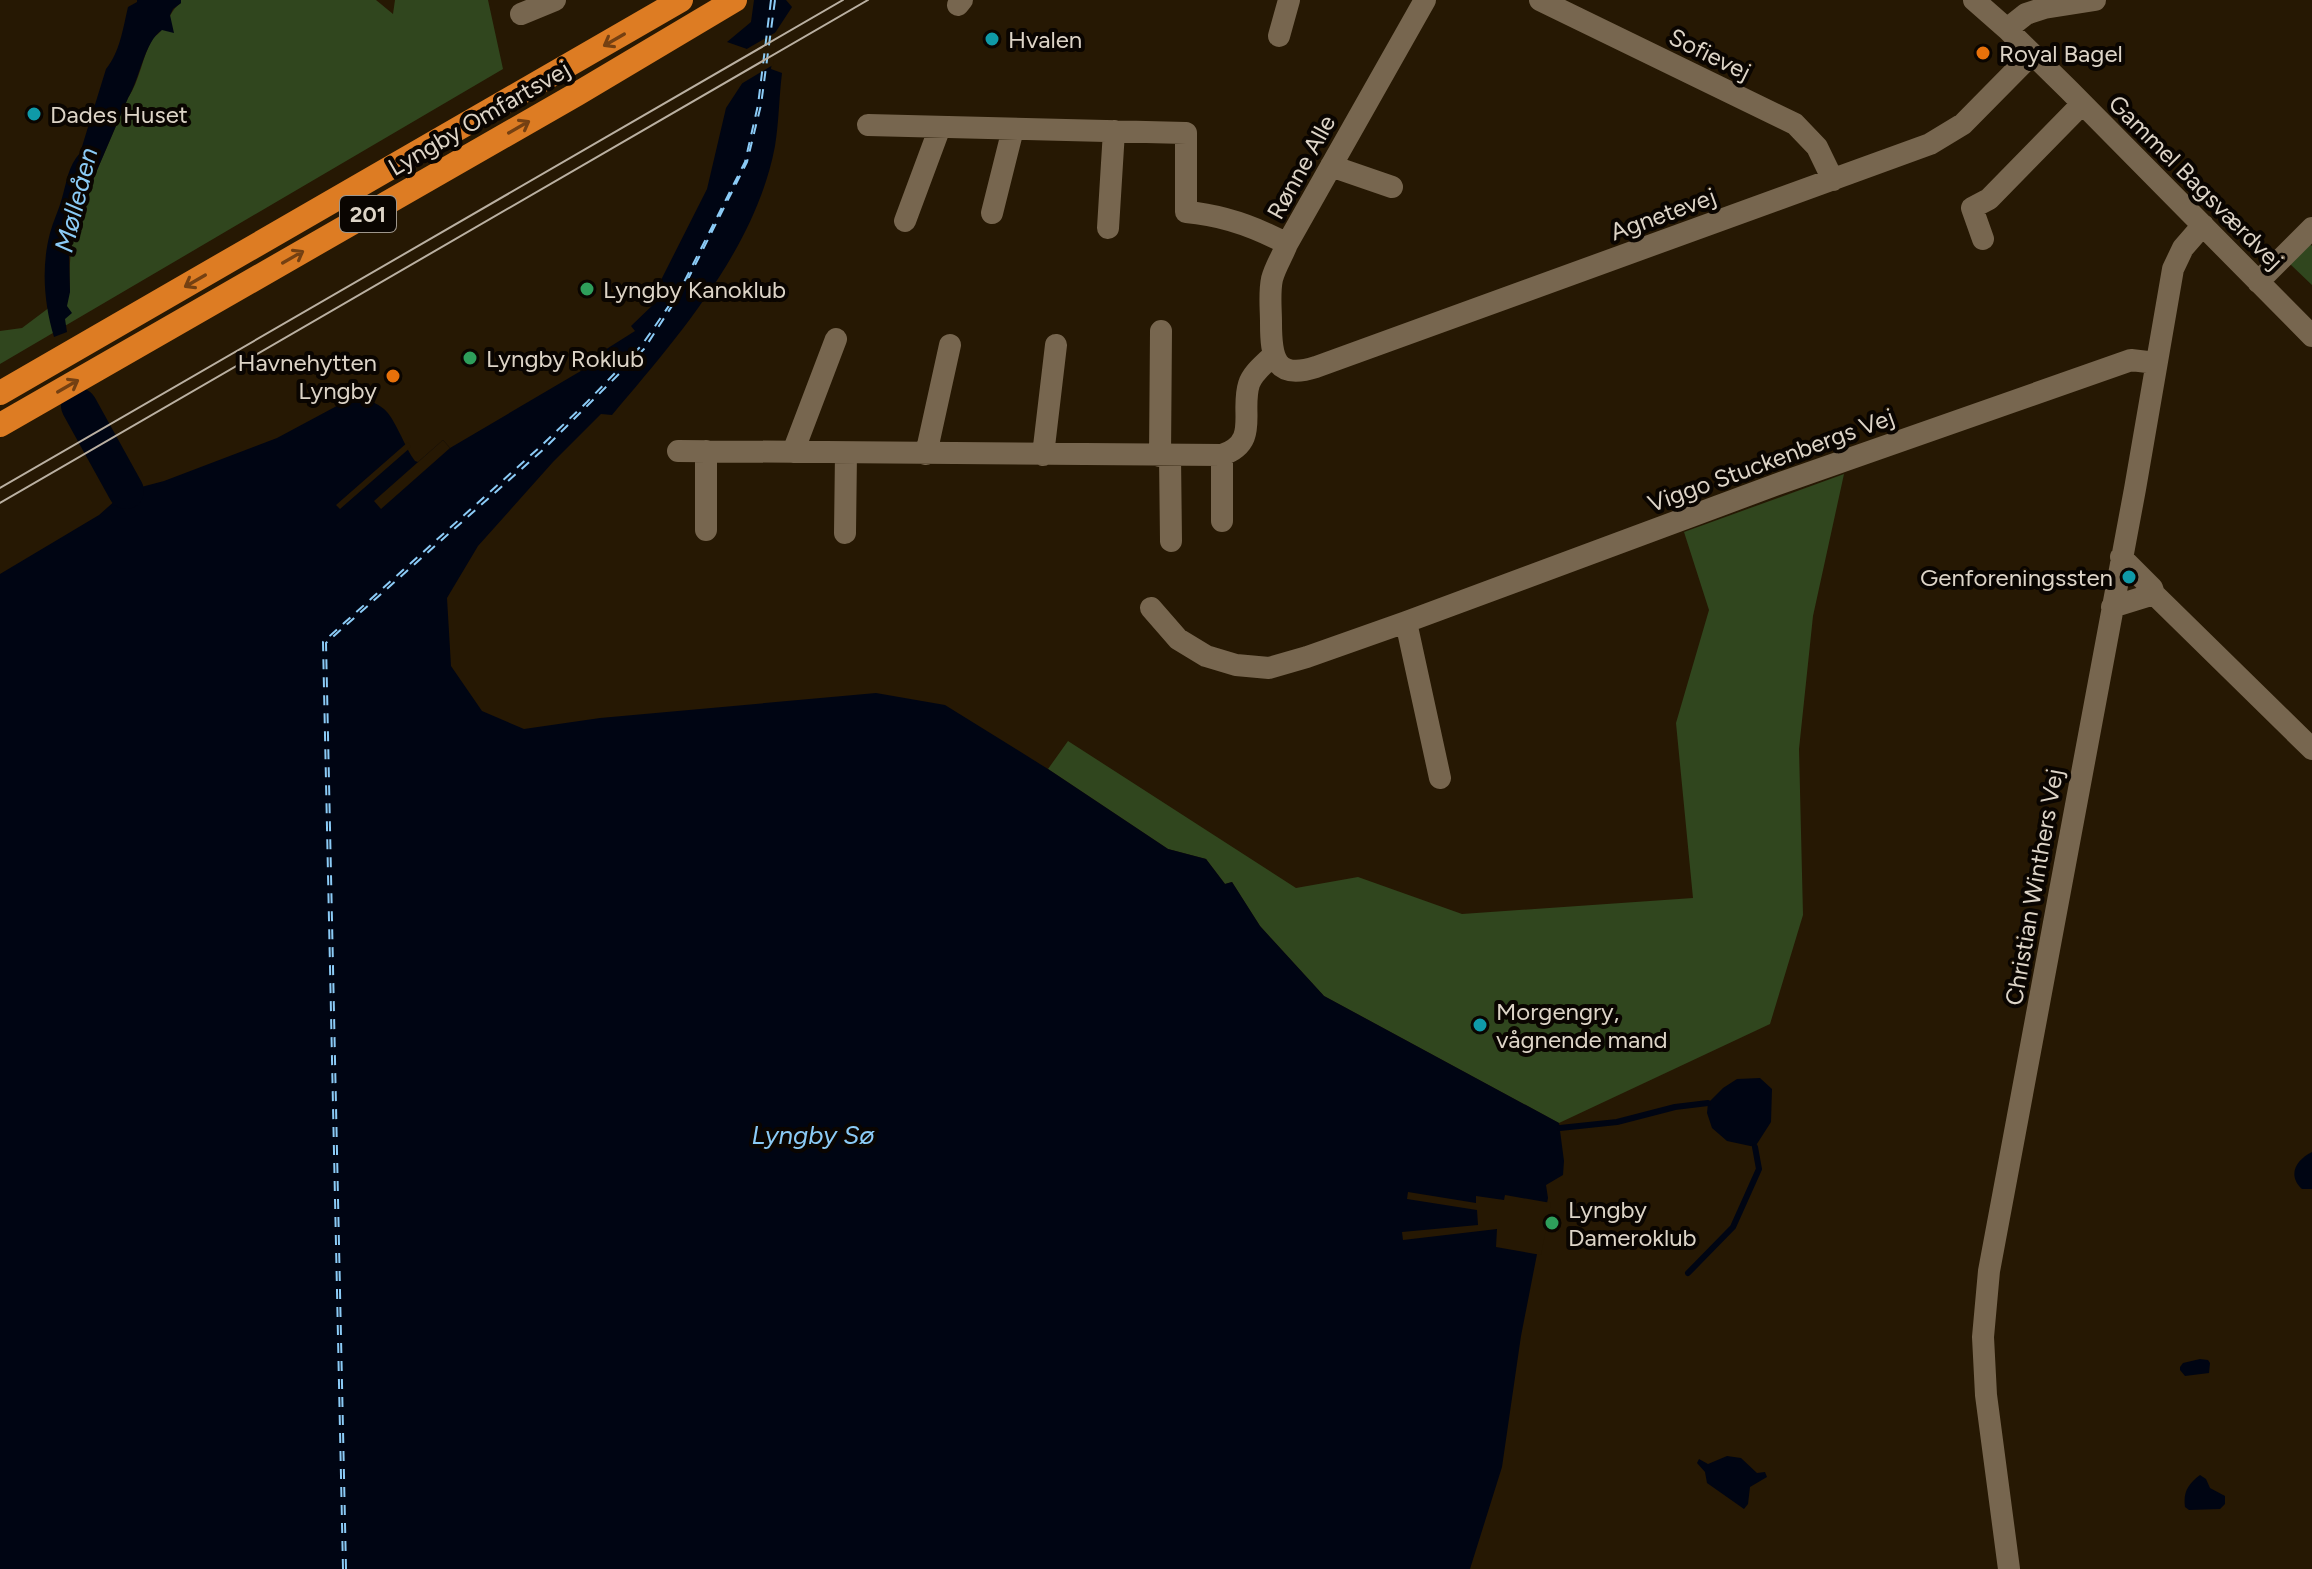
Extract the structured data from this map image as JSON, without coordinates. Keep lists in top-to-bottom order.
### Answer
{
  "streets": {
    "highway": ["Lyngby Omfartsvej", "201"],
    "street": [
      "Sofievej",
      "Rønne Alle",
      "Gammel Bagsværdvej",
      "Agnetevej",
      "Viggo Stuckenbergs Vej",
      "Christian Winthers Vej"
    ]
  },
  "crossings": [
    ["Sofievej", "Agnetevej"],
    ["Rønne Alle", "Agnetevej"],
    ["Gammel Bagsværdvej", "Agnetevej"],
    ["Gammel Bagsværdvej", "Christian Winthers Vej"],
    ["Viggo Stuckenbergs Vej", "Christian Winthers Vej"]
  ],
  "water": ["Mølleåen", "Lyngby Sø"],
  "places": [
    "Hvalen",
    "Royal Bagel",
    "Dades Huset",
    "Lyngby Kanoklub",
    "Lyngby Roklub",
    "Havnehytten Lyngby",
    "Genforeningssten",
    "Morgengry, vågnende mand",
    "Lyngby Dameroklub"
  ]
}
